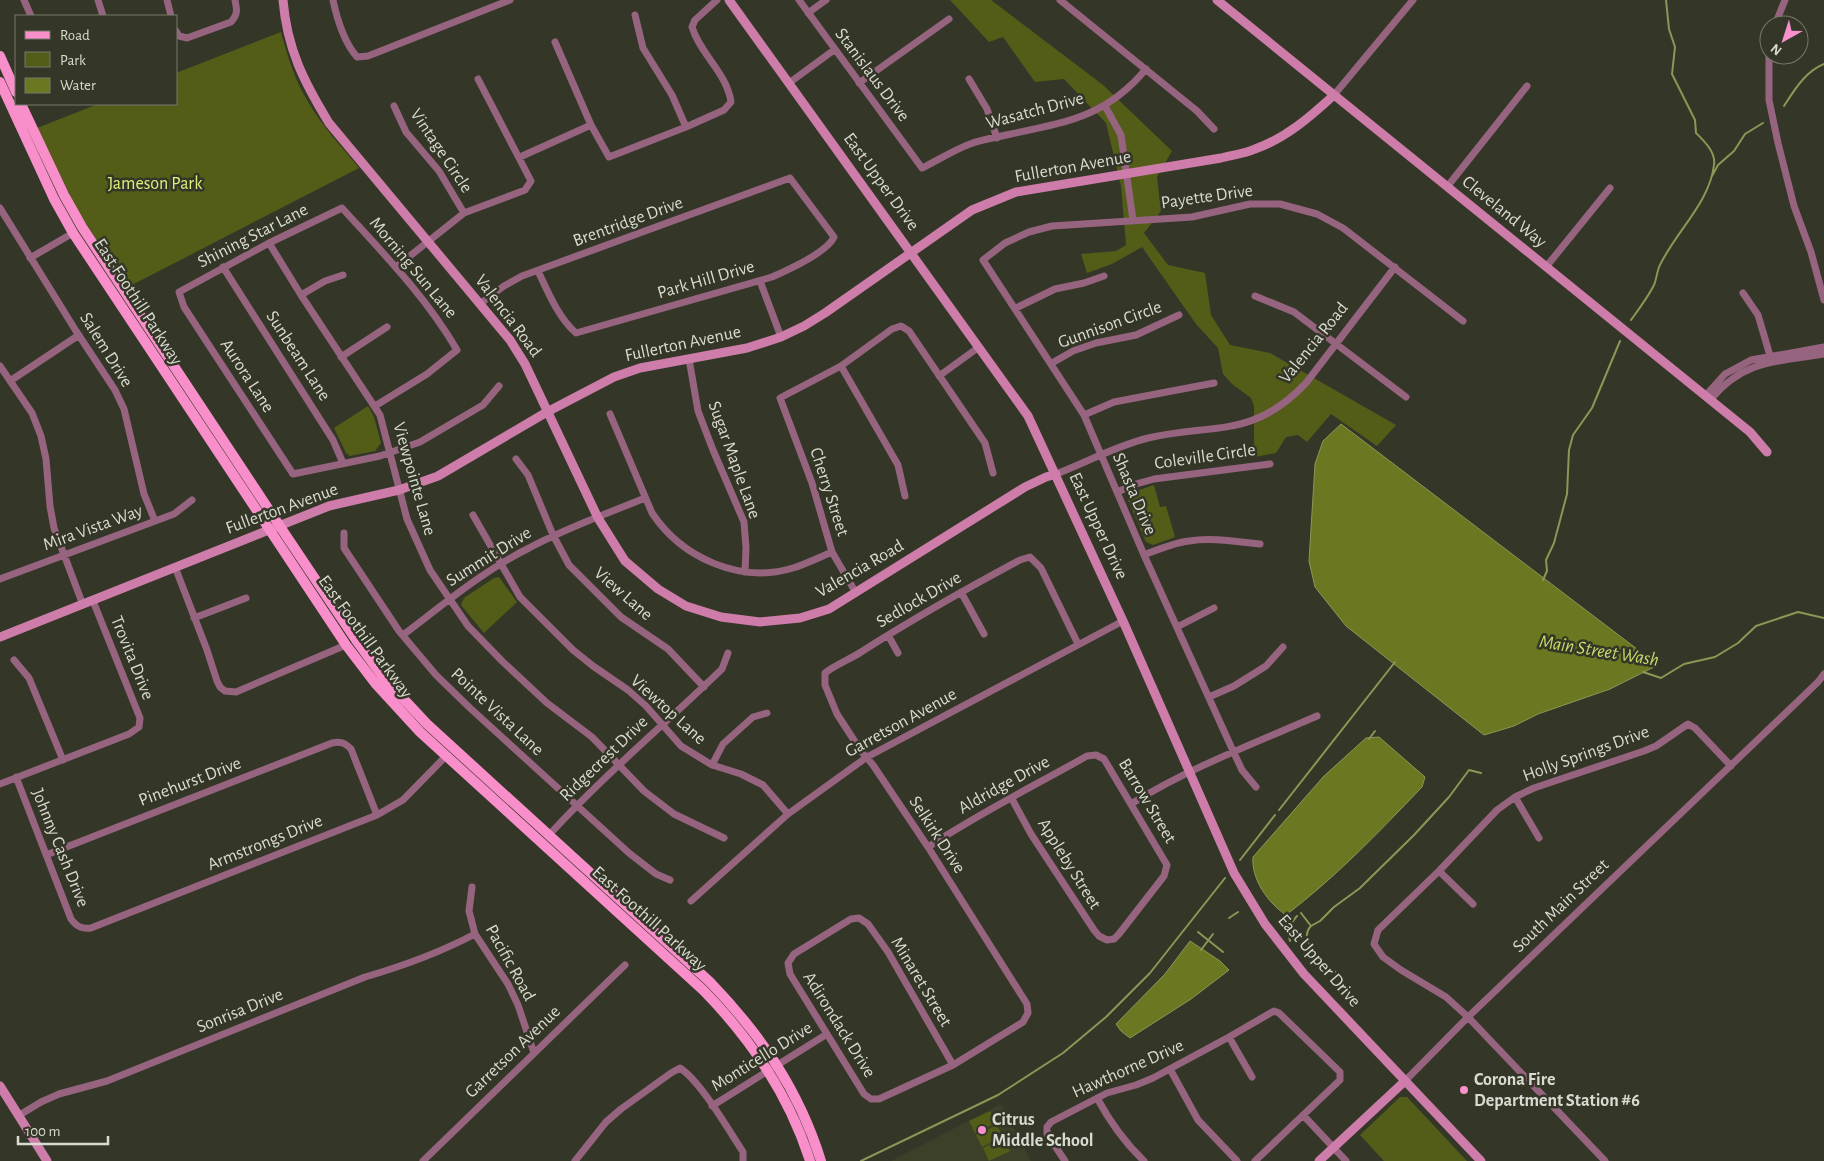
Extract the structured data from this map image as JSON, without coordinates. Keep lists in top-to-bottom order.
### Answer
{
  "streets": {
    "main road": [
      "Fullerton Avenue",
      "East Upper Drive",
      "Cleveland Way",
      "East Foothill Parkway",
      "Valencia Road",
      "South Main Street"
    ],
    "street": [
      "Stanislaus Drive",
      "Wasatch Drive",
      "Vintage Circle",
      "Payette Drive",
      "Brentridge Drive",
      "Shining Star Lane",
      "Morning Sun Lane",
      "Park Hill Drive",
      "Gunnison Circle",
      "Salem Drive",
      "Sunbeam Lane",
      "Aurora Lane",
      "Coleville Circle",
      "Sugar Maple Lane",
      "Viewpointe Lane",
      "Cherry Street",
      "Shasta Drive",
      "Mira Vista Way",
      "Summit Drive",
      "View Lane",
      "Sedlock Drive",
      "Trovita Drive",
      "Viewtop Lane",
      "Pointe Vista Lane",
      "Garretson Avenue",
      "Holly Springs Drive",
      "Ridgecrest Drive",
      "Pinehurst Drive",
      "Aldridge Drive",
      "Barrow Street",
      "Selkirk Drive",
      "Armstrongs Drive",
      "Johnny Cash Drive",
      "Appleby Street",
      "Pacific Road",
      "Minaret Street",
      "Sonrisa Drive",
      "Adirondack Drive",
      "Monticello Drive",
      "Hawthorne Drive"
    ]
  },
  "crossings": [
    ["Stanislaus Drive", "Wasatch Drive"],
    ["Fullerton Avenue", "East Upper Drive"],
    ["Fullerton Avenue", "Cleveland Way"],
    ["Fullerton Avenue", "East Foothill Parkway"],
    ["Fullerton Avenue", "Valencia Road"],
    ["Fullerton Avenue", "Sugar Maple Lane"],
    ["Fullerton Avenue", "Viewpointe Lane"],
    ["Fullerton Avenue", "Trovita Drive"],
    ["East Upper Drive", "Valencia Road"],
    ["East Upper Drive", "Garretson Avenue"],
    ["East Upper Drive", "South Main Street"],
    ["Payette Drive", "Valencia Road"],
    ["Payette Drive", "Shasta Drive"],
    ["Brentridge Drive", "Park Hill Drive"],
    ["Brentridge Drive", "Valencia Road"],
    ["Shining Star Lane", "Morning Sun Lane"],
    ["Shining Star Lane", "Sunbeam Lane"],
    ["Shining Star Lane", "Aurora Lane"],
    ["Shining Star Lane", "Viewpointe Lane"],
    ["Morning Sun Lane", "Viewpointe Lane"],
    ["East Foothill Parkway", "Ridgecrest Drive"],
    ["East Foothill Parkway", "Armstrongs Drive"],
    ["East Foothill Parkway", "Monticello Drive"],
    ["Valencia Road", "Cherry Street"],
    ["Valencia Road", "Shasta Drive"],
    ["Valencia Road", "Summit Drive"],
    ["Gunnison Circle", "Shasta Drive"],
    ["Salem Drive", "Mira Vista Way"],
    ["Sunbeam Lane", "Aurora Lane"],
    ["Coleville Circle", "Shasta Drive"],
    ["Viewpointe Lane", "Summit Drive"],
    ["Viewpointe Lane", "Ridgecrest Drive"],
    ["Summit Drive", "View Lane"],
    ["Summit Drive", "Viewtop Lane"],
    ["Summit Drive", "Pointe Vista Lane"],
    ["View Lane", "Ridgecrest Drive"],
    ["Sedlock Drive", "Garretson Avenue"],
    ["Sedlock Drive", "Selkirk Drive"],
    ["Viewtop Lane", "Garretson Avenue"],
    ["Viewtop Lane", "Ridgecrest Drive"],
    ["Pointe Vista Lane", "Ridgecrest Drive"],
    ["Garretson Avenue", "Selkirk Drive"],
    ["Garretson Avenue", "Pacific Road"],
    ["Holly Springs Drive", "South Main Street"],
    ["Pinehurst Drive", "Armstrongs Drive"],
    ["Pinehurst Drive", "Johnny Cash Drive"],
    ["Aldridge Drive", "Barrow Street"],
    ["Aldridge Drive", "Selkirk Drive"],
    ["Aldridge Drive", "Appleby Street"],
    ["Barrow Street", "Appleby Street"],
    ["Selkirk Drive", "Minaret Street"],
    ["Selkirk Drive", "Adirondack Drive"],
    ["Armstrongs Drive", "Johnny Cash Drive"],
    ["Pacific Road", "Sonrisa Drive"],
    ["Minaret Street", "Adirondack Drive"],
    ["Adirondack Drive", "Monticello Drive"]
  ],
  "water": ["Main Street Wash"],
  "parks": ["Jameson Park"],
  "places": ["Corona Fire Department Station #6", "Citrus Middle School"],
  "legend": ["Road", "Park", "Water"],
  "scale_bar": "100 m",
  "north": "bottom left"
}
